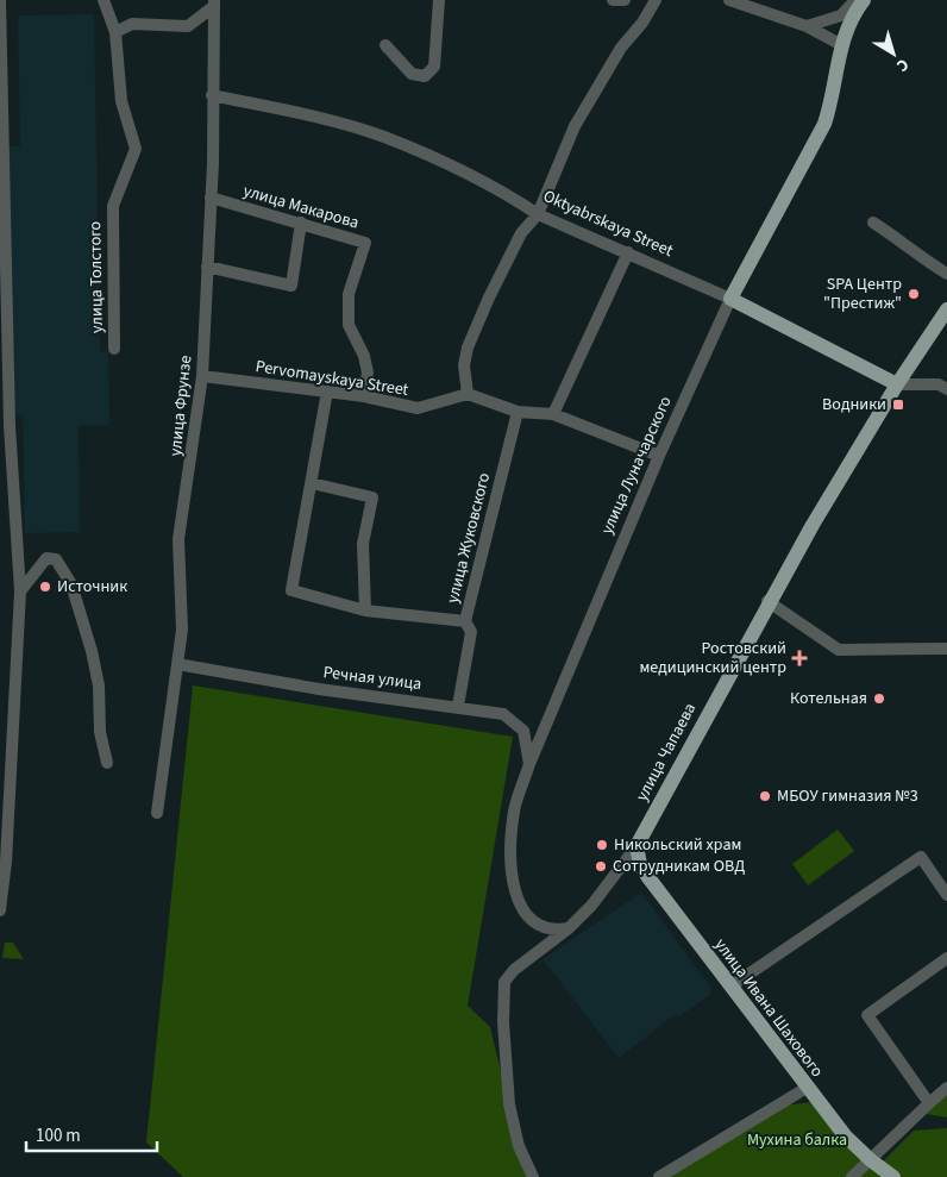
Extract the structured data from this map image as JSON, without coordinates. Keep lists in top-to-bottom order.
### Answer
{
  "streets": {
    "main road": [
      "Oktyabrskaya Street",
      "улица Луначарского",
      "улица Чапаева",
      "улица Ивана Шахового"
    ],
    "street": [
      "улица Макарова",
      "улица Толстого",
      "Pervomayskaya Street",
      "улица Фрунзе",
      "улица Жуковского",
      "Речная улица"
    ]
  },
  "crossings": [
    ["улица Макарова", "Pervomayskaya Street"],
    ["улица Макарова", "улица Фрунзе"],
    ["Oktyabrskaya Street", "улица Фрунзе"],
    ["Oktyabrskaya Street", "улица Луначарского"],
    ["Oktyabrskaya Street", "улица Чапаева"],
    ["Pervomayskaya Street", "улица Фрунзе"],
    ["улица Фрунзе", "Речная улица"],
    ["улица Луначарского", "Речная улица"],
    ["улица Луначарского", "улица Чапаева"],
    ["улица Жуковского", "Речная улица"],
    ["улица Чапаева", "улица Ивана Шахового"]
  ],
  "parks": ["Мухина балка"],
  "places": {
    "other": [
      "SPA Центр \"Престиж\"",
      "Источник",
      "Котельная",
      "МБОУ гимназия №3",
      "Никольский храм",
      "Сотрудникам ОВД"
    ],
    "transit": ["Водники"],
    "health": ["Ростовский медицинский центр"]
  },
  "scale_bar": "100 m",
  "north": "bottom right"
}
